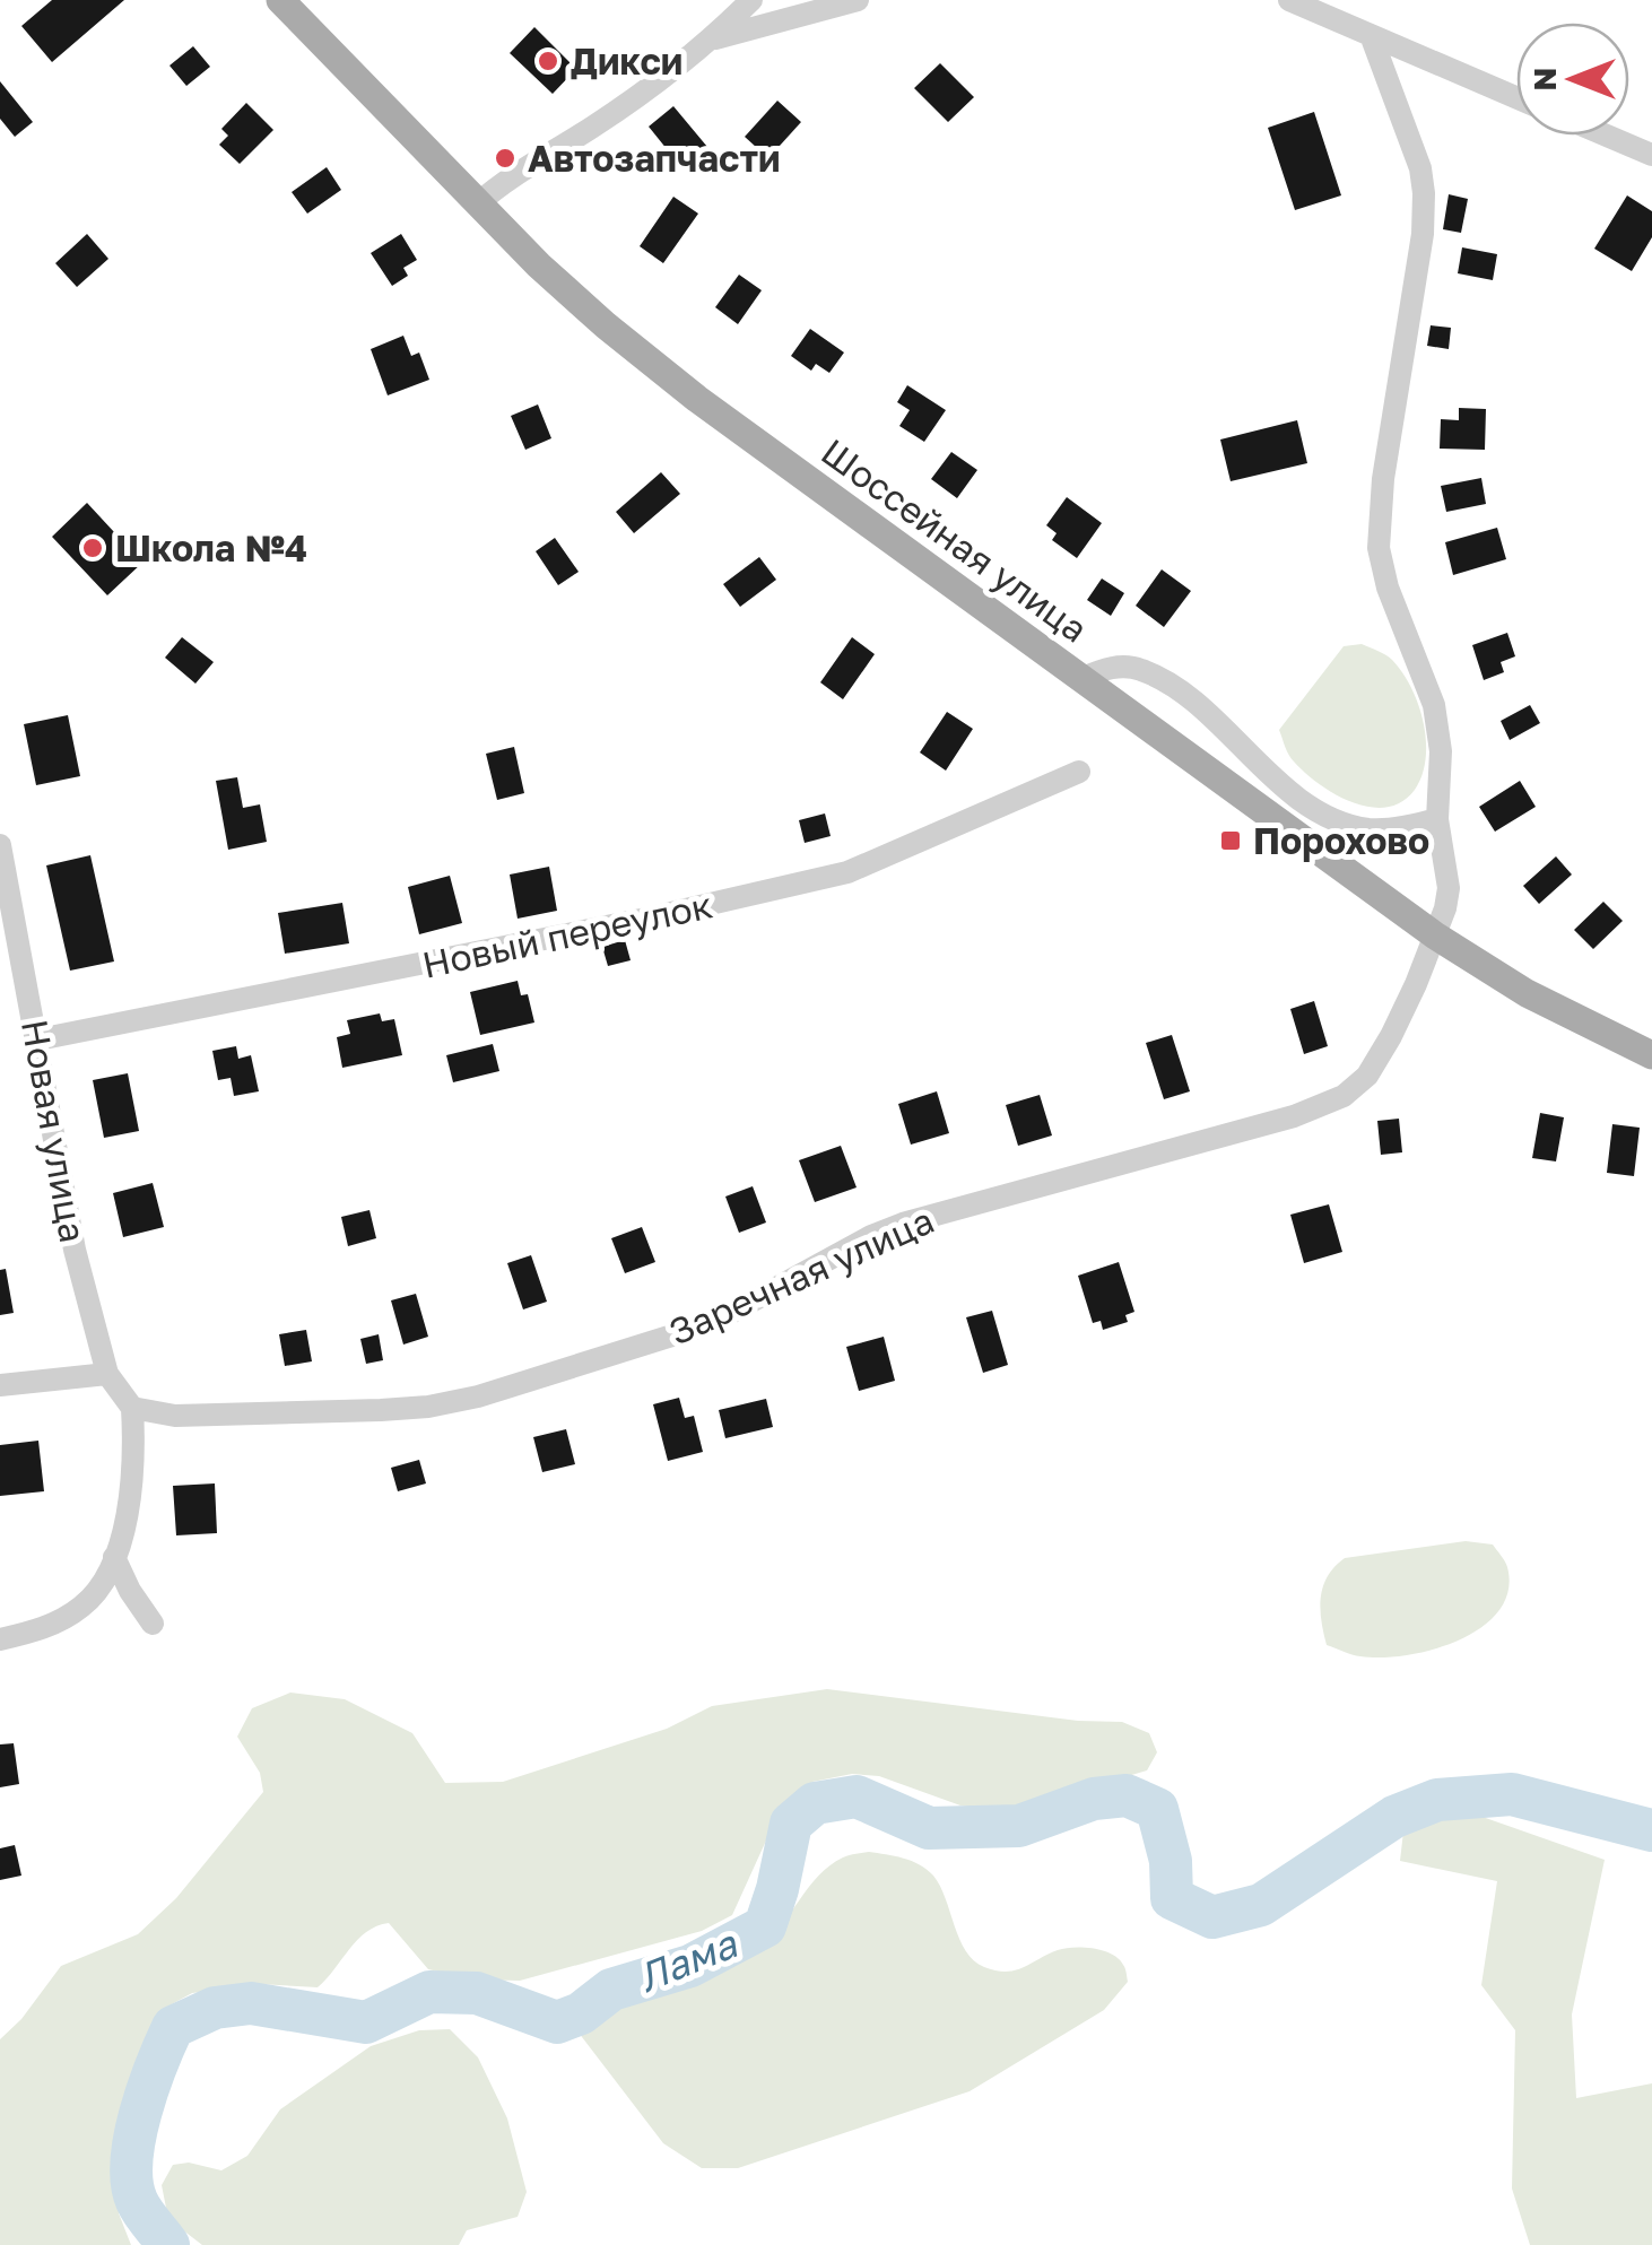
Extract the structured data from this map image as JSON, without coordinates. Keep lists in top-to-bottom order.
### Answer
{
  "streets": {
    "main road": ["Шоссейная улица"],
    "street": ["Новый переулок", "Новая улица", "Заречная улица"]
  },
  "crossings": [
    ["Шоссейная улица", "Заречная улица"],
    ["Новый переулок", "Новая улица"],
    ["Новая улица", "Заречная улица"]
  ],
  "water": ["Лама"],
  "places": {
    "other": ["Дикси", "Автозапчасти", "Школа №4"],
    "transit": ["Порохово"]
  },
  "north": "left"
}
